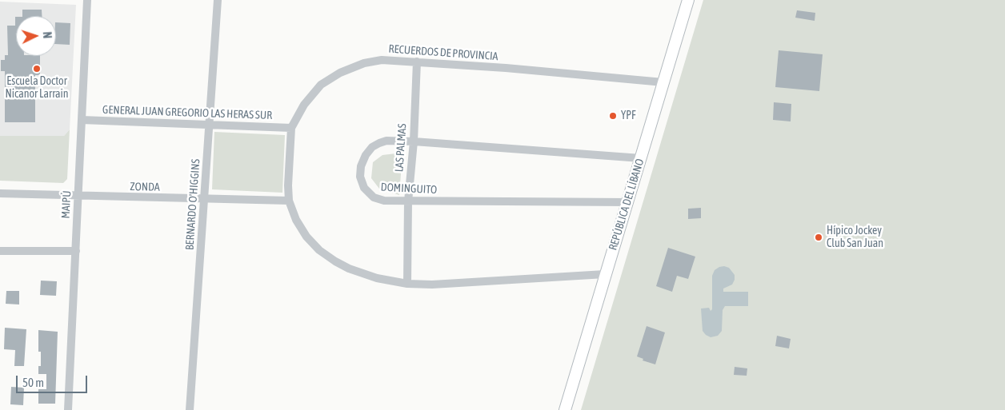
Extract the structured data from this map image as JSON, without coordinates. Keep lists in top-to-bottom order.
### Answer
{
  "streets": {
    "main road": ["REPÚBLICA DEL LÍBANO"],
    "street": [
      "RECUERDOS DE PROVINCIA",
      "GENERAL JUAN GREGORIO LAS HERAS SUR",
      "LAS PALMAS",
      "ZONDA",
      "DOMINGUITO",
      "MAIPÚ",
      "BERNARDO O'HIGGINS"
    ]
  },
  "crossings": [
    ["RECUERDOS DE PROVINCIA", "GENERAL JUAN GREGORIO LAS HERAS SUR"],
    ["RECUERDOS DE PROVINCIA", "LAS PALMAS"],
    ["RECUERDOS DE PROVINCIA", "ZONDA"],
    ["RECUERDOS DE PROVINCIA", "REPÚBLICA DEL LÍBANO"],
    ["GENERAL JUAN GREGORIO LAS HERAS SUR", "MAIPÚ"],
    ["GENERAL JUAN GREGORIO LAS HERAS SUR", "BERNARDO O'HIGGINS"],
    ["LAS PALMAS", "DOMINGUITO"],
    ["ZONDA", "MAIPÚ"],
    ["ZONDA", "BERNARDO O'HIGGINS"],
    ["DOMINGUITO", "REPÚBLICA DEL LÍBANO"]
  ],
  "places": ["Escuela Doctor Nicanor Larrain", "YPF", "Hípico Jockey Club San Juan"],
  "scale_bar": "50 m",
  "north": "right"
}
